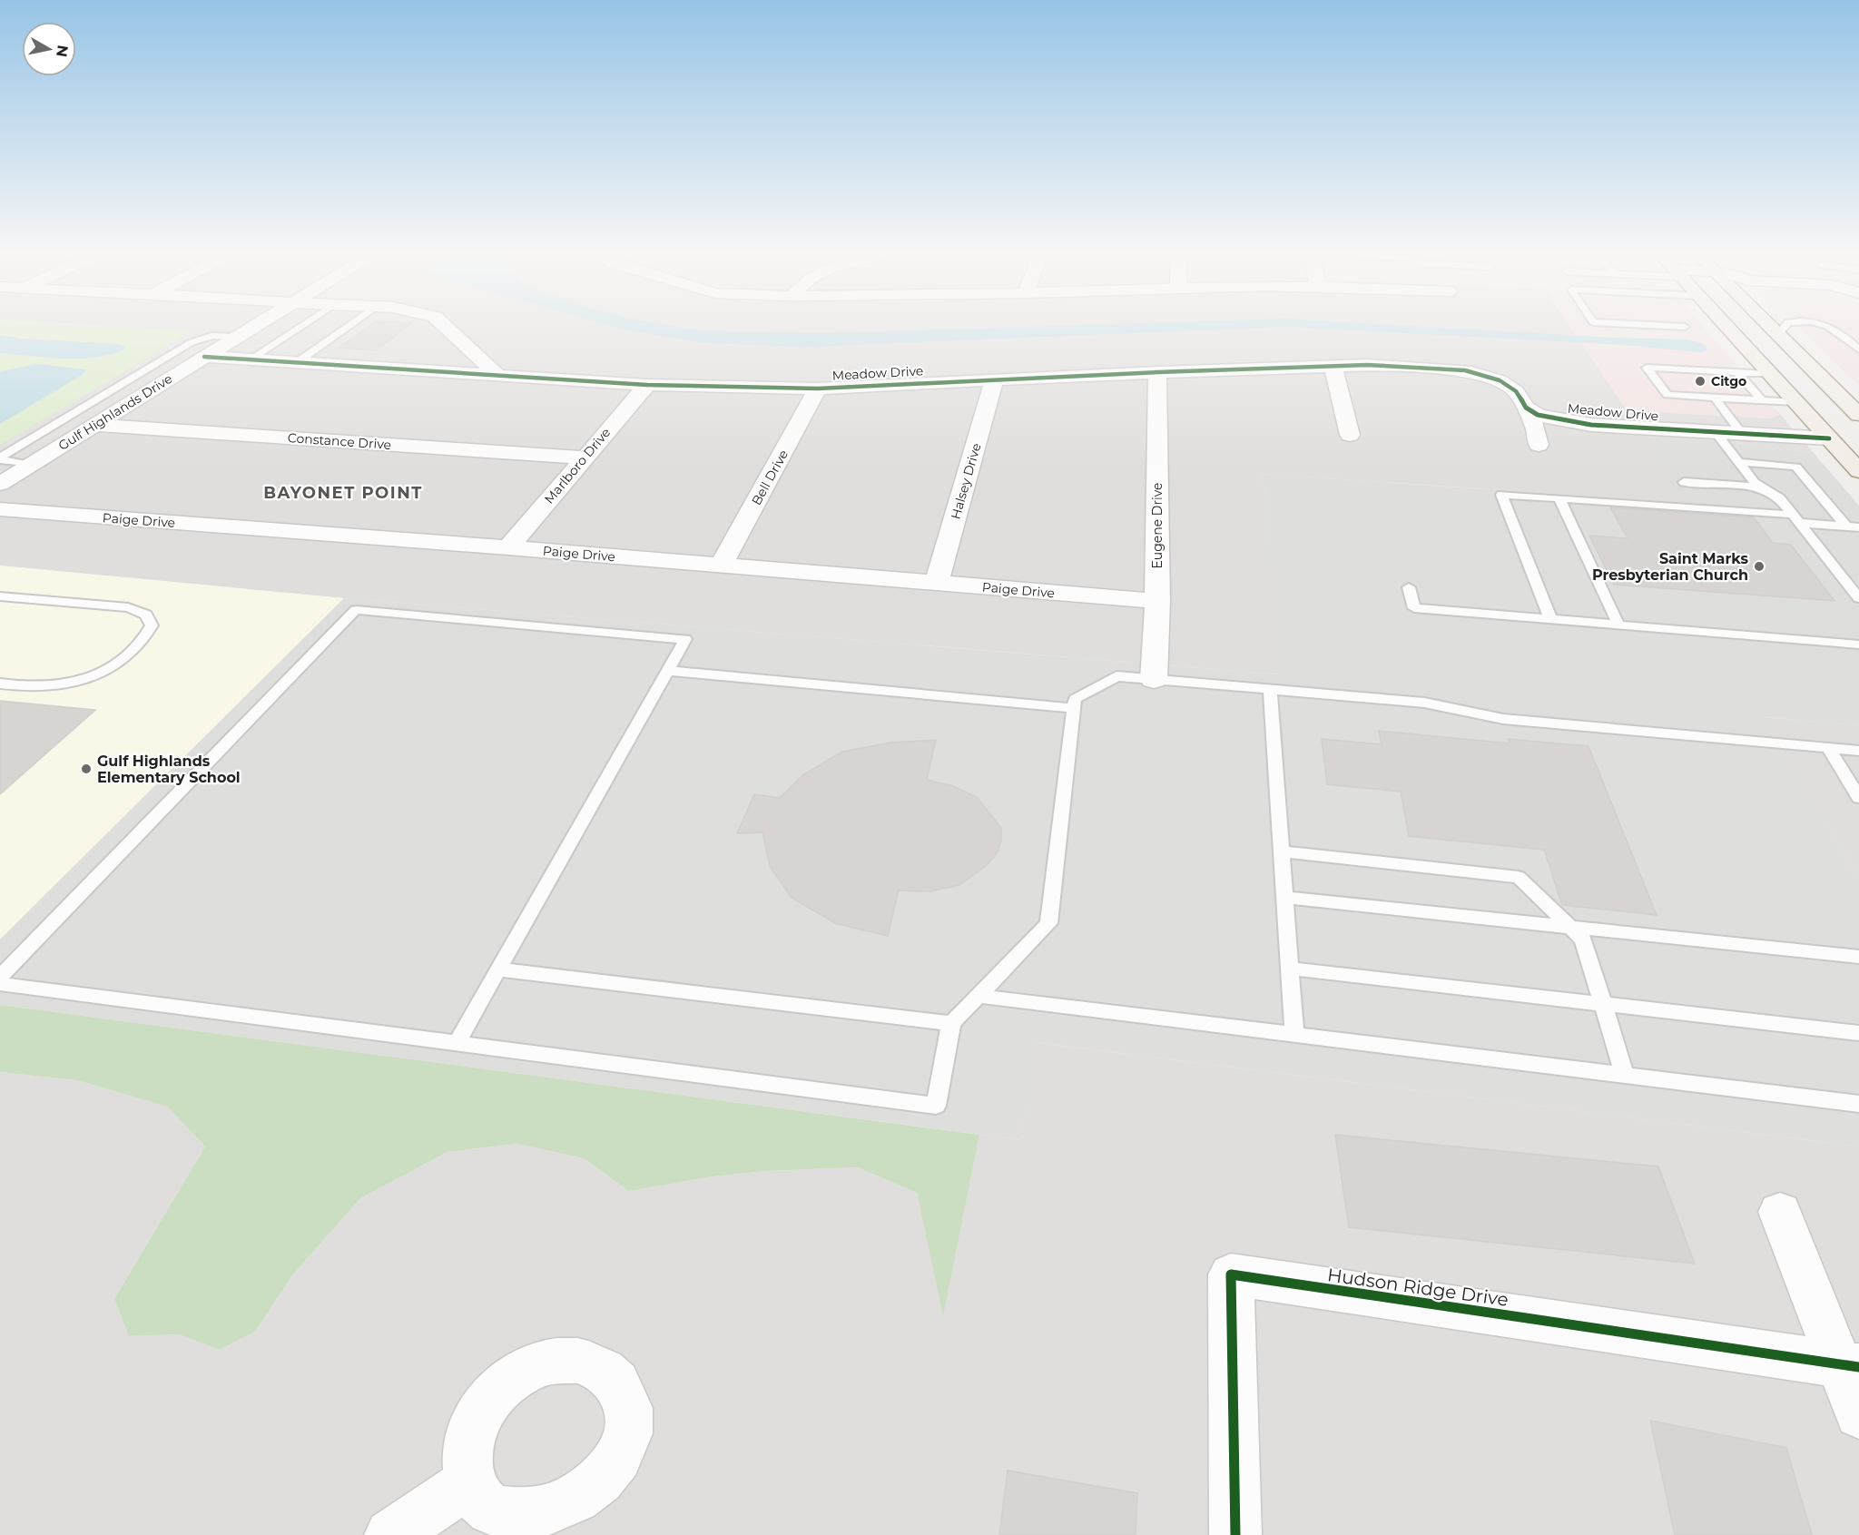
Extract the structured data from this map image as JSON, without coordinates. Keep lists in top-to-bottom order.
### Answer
{
  "streets": {
    "street": [
      "Meadow Drive",
      "Gulf Highlands Drive",
      "Constance Drive",
      "Marlboro Drive",
      "Bell Drive",
      "Halsey Drive",
      "Paige Drive",
      "Eugene Drive",
      "Hudson Ridge Drive"
    ]
  },
  "crossings": [
    ["Meadow Drive", "Gulf Highlands Drive"],
    ["Meadow Drive", "Marlboro Drive"],
    ["Meadow Drive", "Bell Drive"],
    ["Meadow Drive", "Halsey Drive"],
    ["Meadow Drive", "Eugene Drive"],
    ["Gulf Highlands Drive", "Constance Drive"],
    ["Constance Drive", "Marlboro Drive"],
    ["Marlboro Drive", "Paige Drive"],
    ["Bell Drive", "Paige Drive"],
    ["Halsey Drive", "Paige Drive"],
    ["Paige Drive", "Eugene Drive"]
  ],
  "districts": ["BAYONET POINT"],
  "places": ["Citgo", "Saint Marks Presbyterian Church", "Gulf Highlands Elementary School"],
  "north": "right"
}
